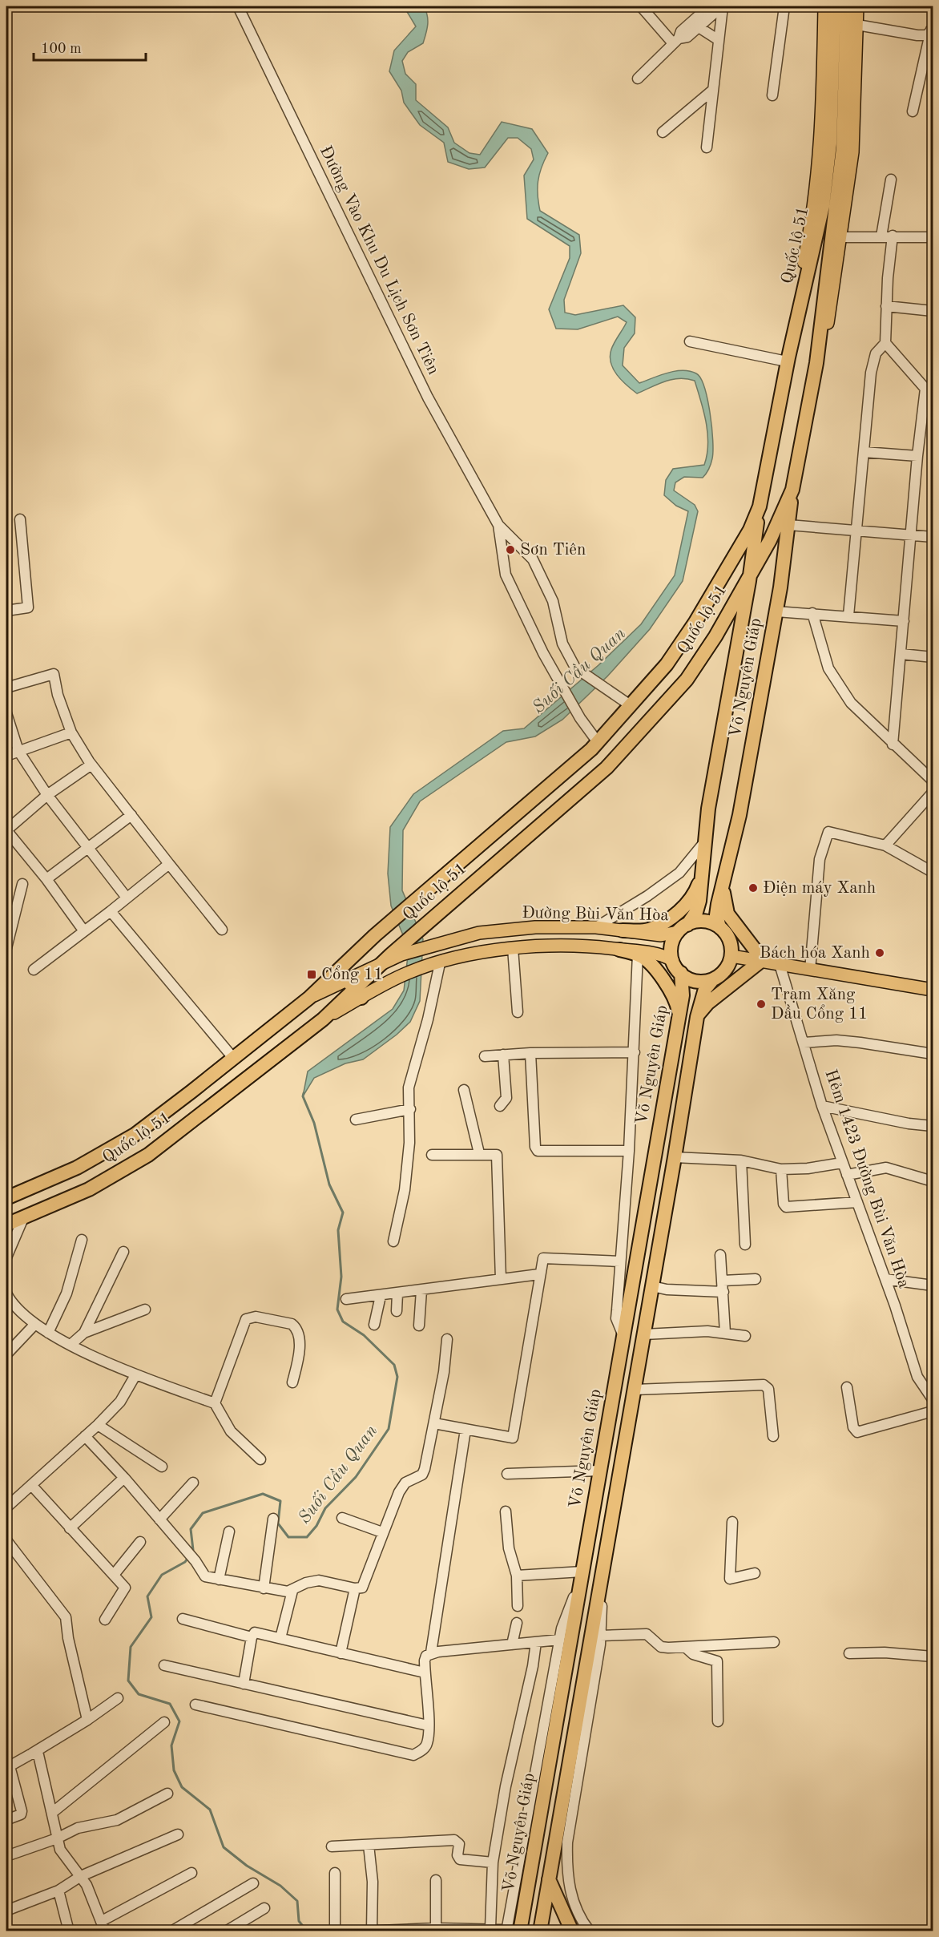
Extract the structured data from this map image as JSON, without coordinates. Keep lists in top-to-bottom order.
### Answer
{
  "streets": {
    "highway": ["Quốc lộ 51", "Võ Nguyên Giáp"],
    "main road": ["Đường Bùi Văn Hòa"],
    "street": ["Đường Vào Khu Du Lịch Sơn Tiên", "Hẻm 1423 Đường Bùi Văn Hòa"]
  },
  "crossings": [
    ["Quốc lộ 51", "Đường Vào Khu Du Lịch Sơn Tiên"],
    ["Quốc lộ 51", "Võ Nguyên Giáp"],
    ["Quốc lộ 51", "Đường Bùi Văn Hòa"],
    ["Võ Nguyên Giáp", "Đường Bùi Văn Hòa"]
  ],
  "water": ["Suối Cầu Quan"],
  "places": {
    "other": [
      "Sơn Tiên",
      "Điện máy Xanh",
      "Bách hóa Xanh",
      "Trạm Xăng Dầu Cổng 11"
    ],
    "transit": ["Cổng 11"]
  },
  "scale_bar": "100 m"
}
